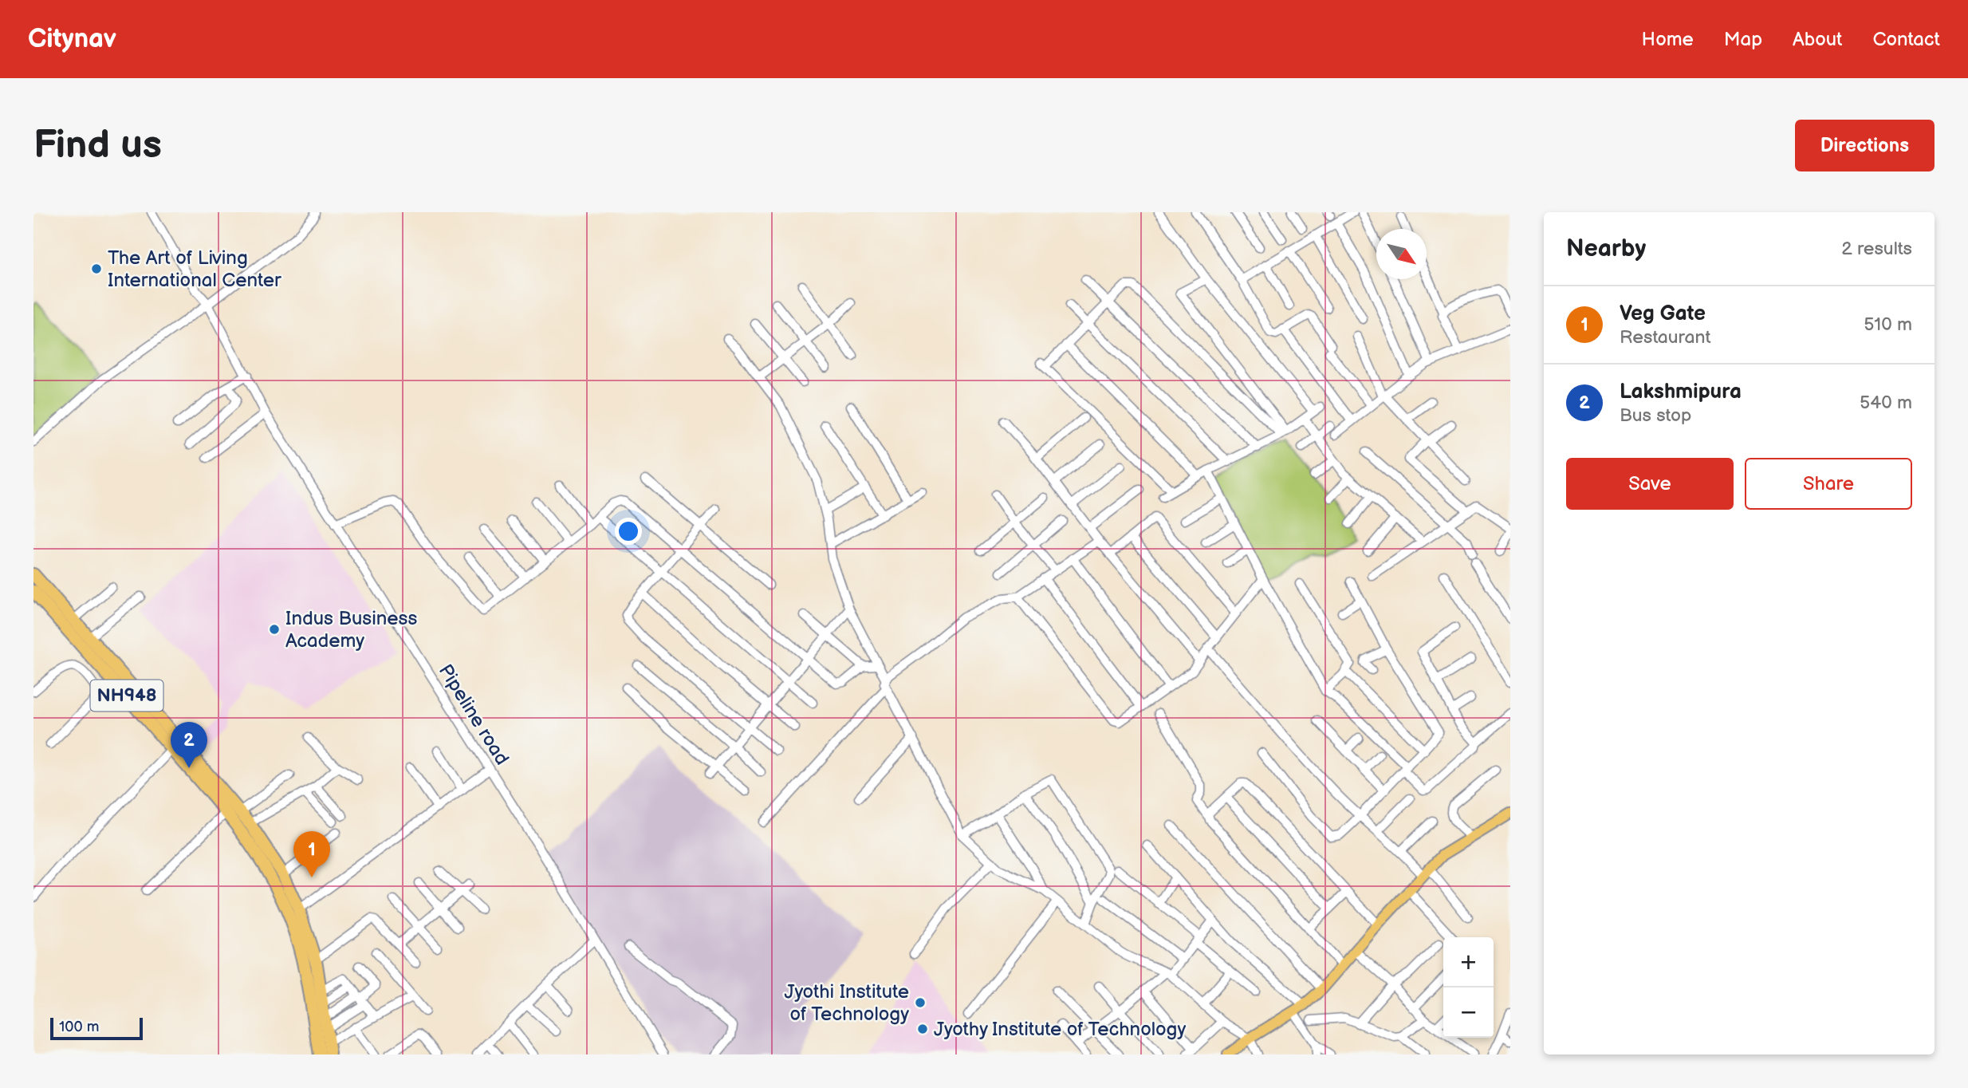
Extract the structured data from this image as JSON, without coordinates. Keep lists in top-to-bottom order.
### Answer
{
  "streets": {
    "highway": ["NH948"],
    "street": ["Pipeline road"]
  },
  "places": [
    "The Art of Living International Center",
    "Indus Business Academy",
    "Jyothi Institute of Technology",
    "Jyothy Institute of Technology"
  ],
  "scale_bar": "100 m",
  "north": "bottom right",
  "page": {
    "header": "Citynav",
    "nav": [
      "Home",
      "Map",
      "About",
      "Contact"
    ],
    "buttons": [
      "Directions",
      ["Save", "Share"]
    ],
    "title": "Find us",
    "heading": ["Nearby", "2 results"],
    "list": [
      {
        "mark": "1",
        "name": "Veg Gate",
        "note": "Restaurant",
        "value": "510 m"
      },
      {
        "mark": "2",
        "name": "Lakshmipura",
        "note": "Bus stop",
        "value": "540 m"
      }
    ],
    "pins": ["2", "1"],
    "map_buttons": ["+", "−"],
    "scale": "100 m"
  }
}
